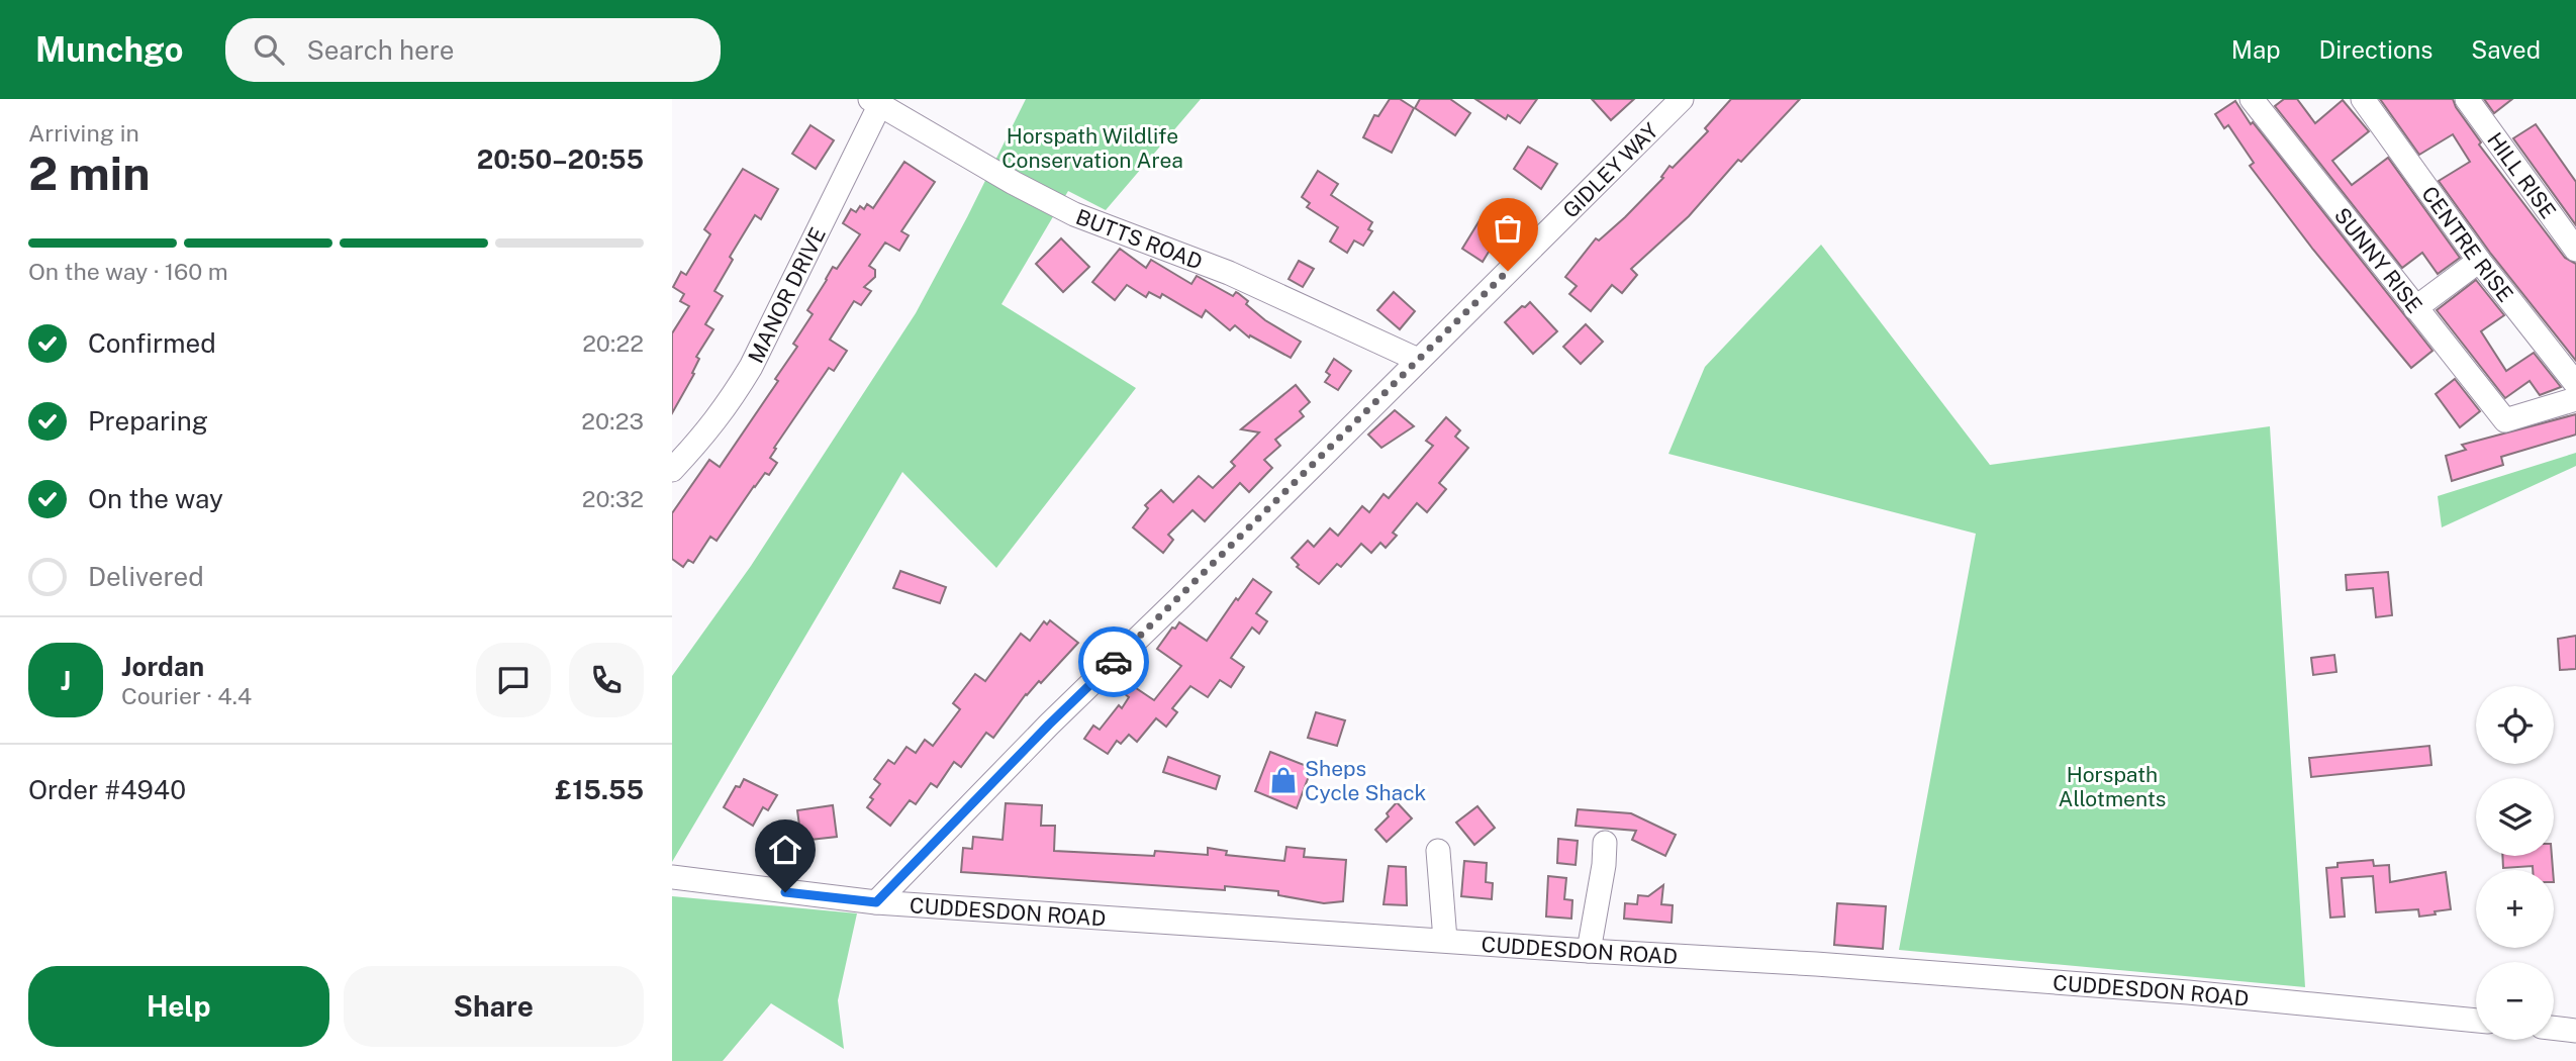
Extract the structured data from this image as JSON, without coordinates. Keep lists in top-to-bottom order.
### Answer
{
  "streets": {
    "street": [
      "GIDLEY WAY",
      "HILL RISE",
      "BUTTS ROAD",
      "CENTRE RISE",
      "SUNNY RISE",
      "MANOR DRIVE",
      "CUDDESDON ROAD"
    ]
  },
  "crossings": [
    ["GIDLEY WAY", "BUTTS ROAD"],
    ["GIDLEY WAY", "CUDDESDON ROAD"],
    ["BUTTS ROAD", "MANOR DRIVE"]
  ],
  "parks": ["Horspath Wildlife Conservation Area", "Horspath Allotments"],
  "places": {
    "shop": ["Sheps Cycle Shack"]
  },
  "page": {
    "header": "Munchgo",
    "search": "Search here",
    "nav": ["Map", "Directions", "Saved"],
    "heading": ["2 min", "Arriving in", "20:50–20:55"],
    "panel": [
      "Jordan",
      "Courier · 4.4",
      "Order #4940",
      "£15.55"
    ],
    "bar": "On the way · 160 m",
    "list": [
      ["Confirmed", "20:22"],
      ["Preparing", "20:23"],
      ["On the way", "20:32"],
      "Delivered"
    ],
    "round": "J",
    "map_buttons": ["+", "−"],
    "buttons": ["Help", "Share"]
  }
}
